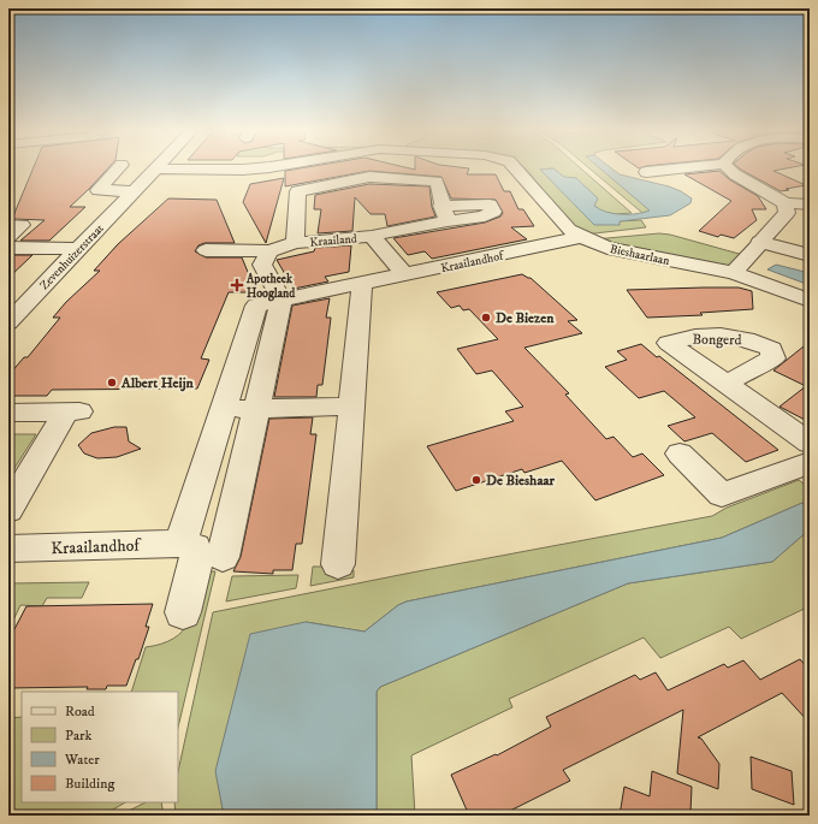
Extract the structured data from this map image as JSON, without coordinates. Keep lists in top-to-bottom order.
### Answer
{
  "streets": {
    "street": [
      "Kraailand",
      "Bieshaarlaan",
      "Zevenhuizerstraat",
      "Kraailandhof"
    ]
  },
  "crossings": [
    ["Kraailand", "Kraailandhof"],
    ["Bieshaarlaan", "Zevenhuizerstraat"],
    ["Bieshaarlaan", "Kraailandhof"]
  ],
  "places": {
    "health": ["Apotheek Hoogland"],
    "other": ["De Biezen", "Albert Heijn", "De Bieshaar"]
  },
  "legend": [
    "Road",
    "Park",
    "Water",
    "Building"
  ]
}
